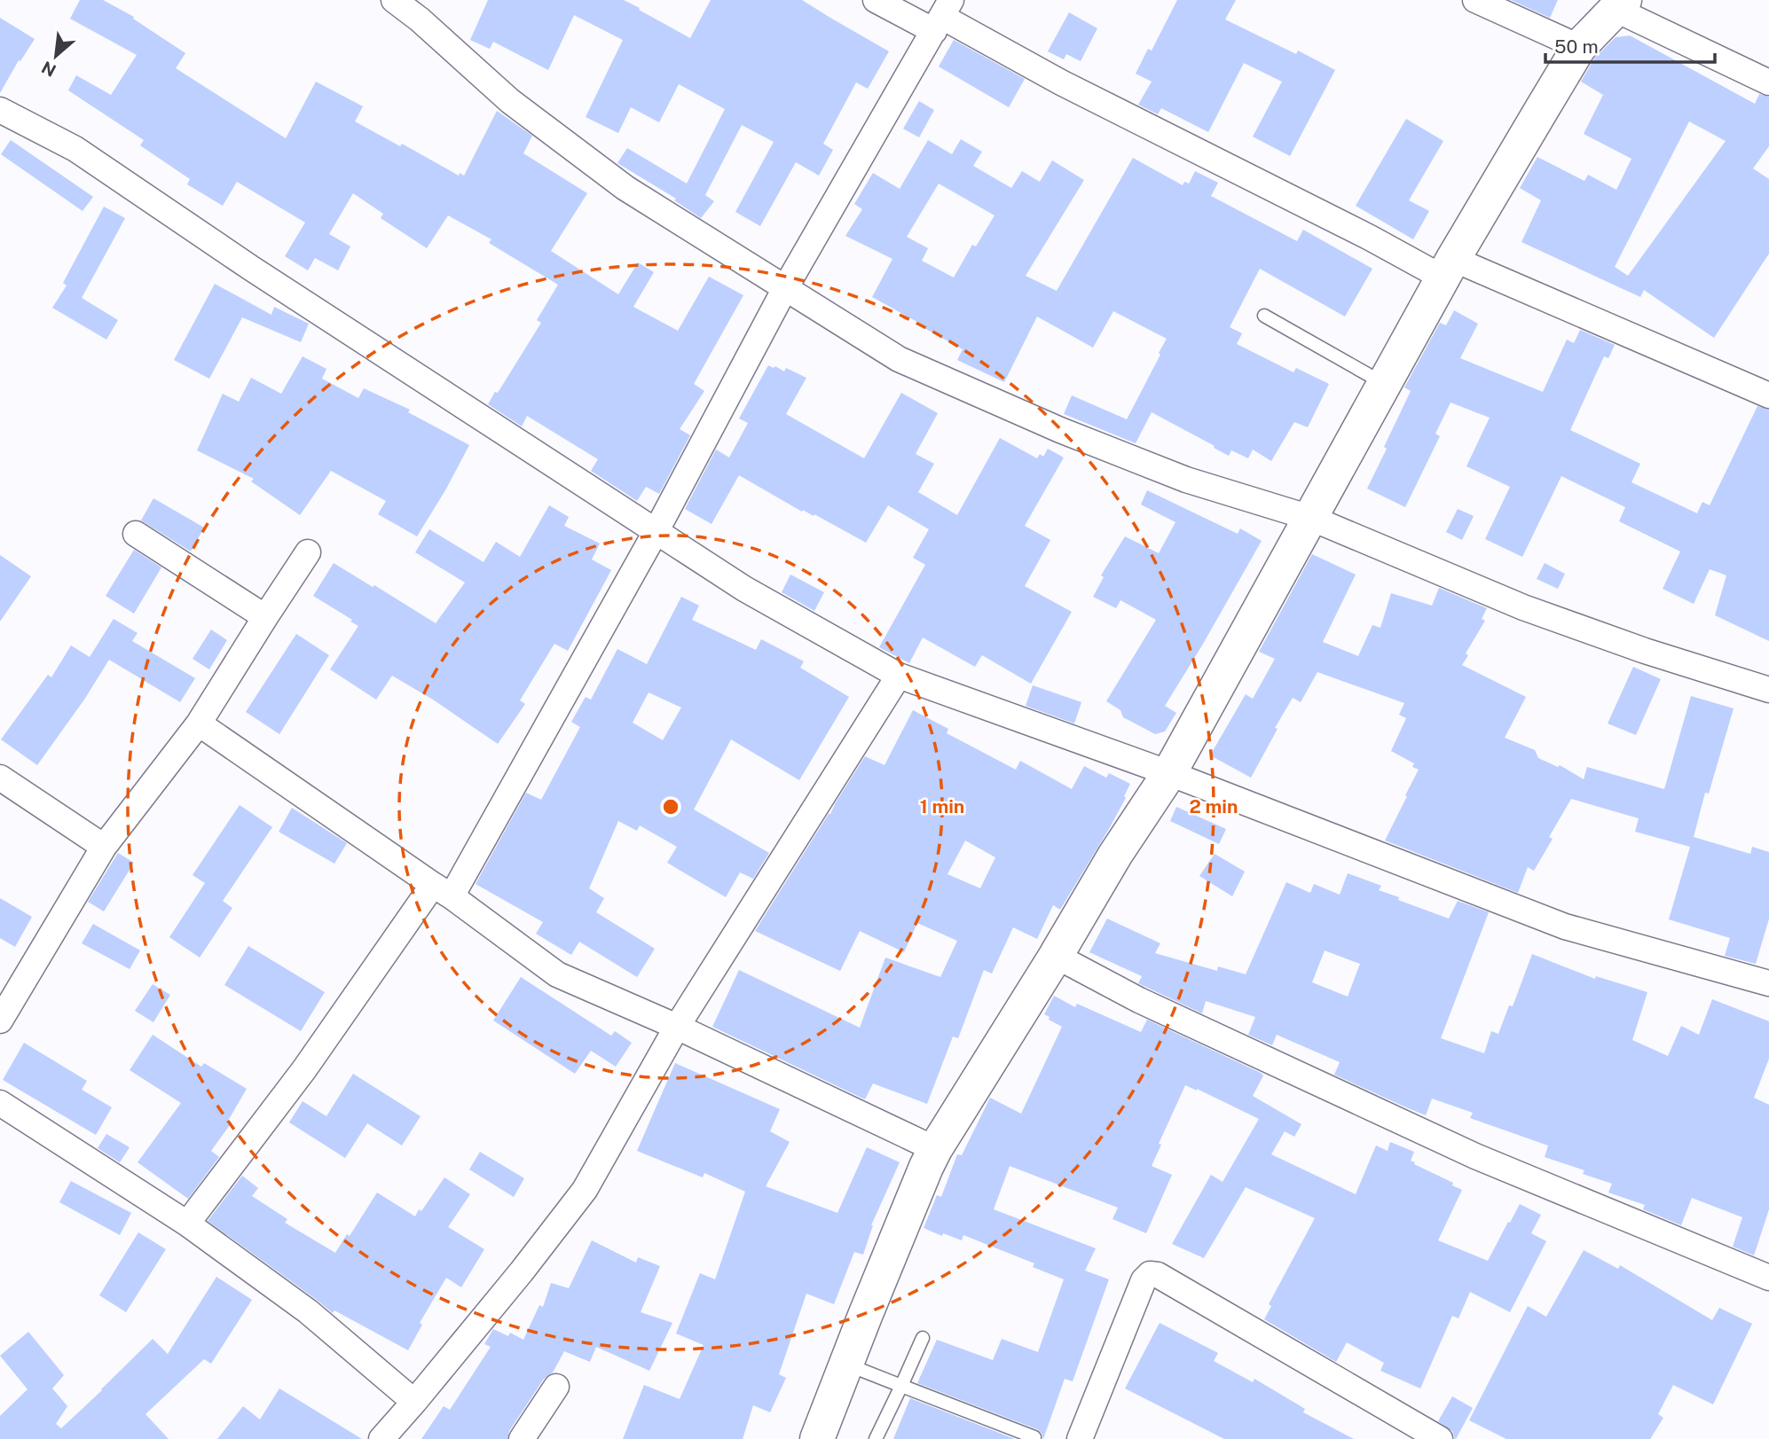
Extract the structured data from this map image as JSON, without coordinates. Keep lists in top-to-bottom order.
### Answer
{
  "scale_bar": "50 m",
  "north": "bottom left",
  "rings": ["1 min", "2 min"]
}
